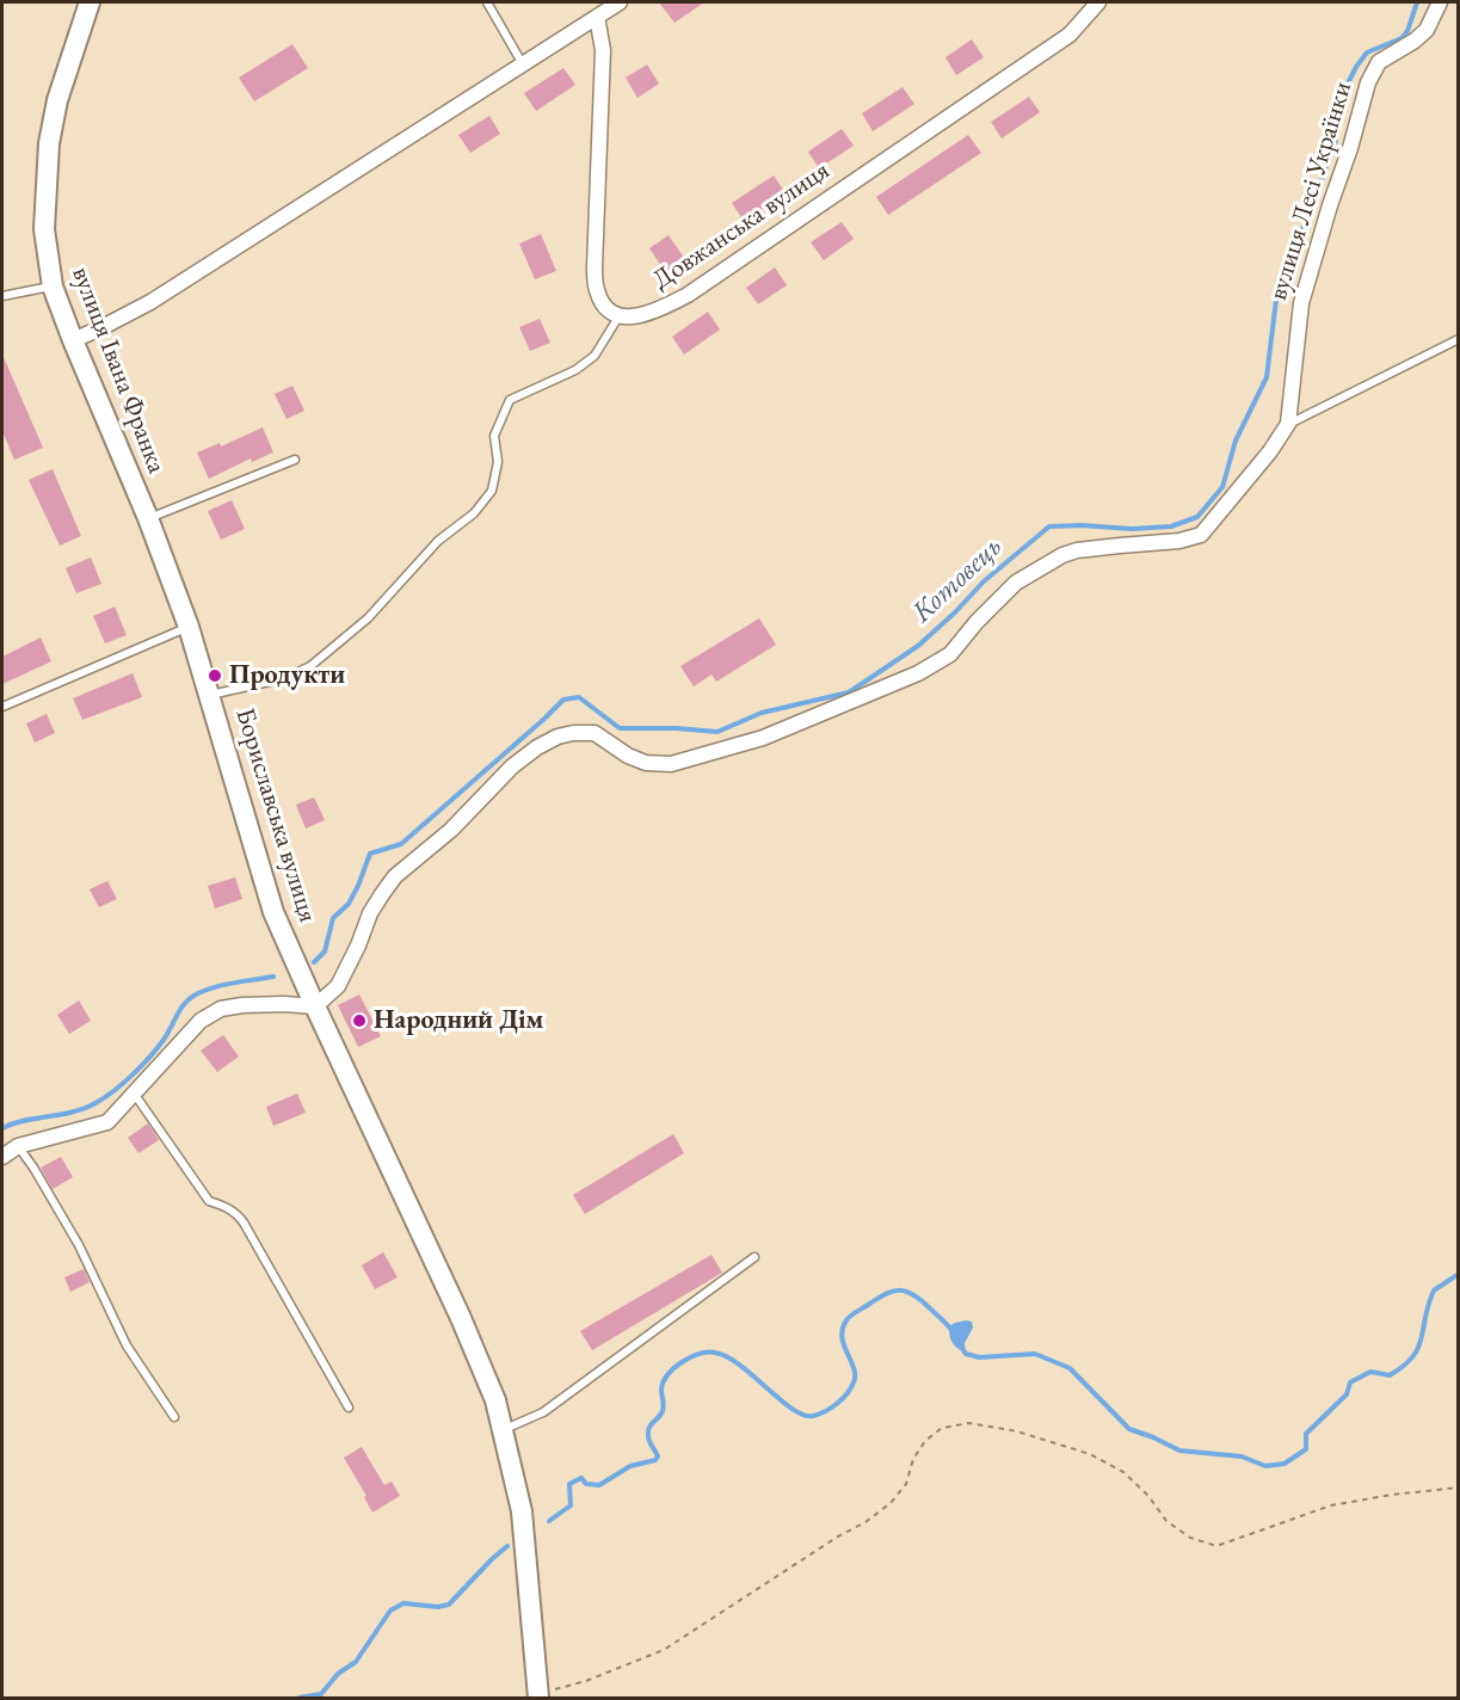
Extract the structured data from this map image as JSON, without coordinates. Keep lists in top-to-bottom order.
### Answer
{
  "streets": {
    "main road": ["вулиця Івана Франка", "Бориславська вулиця"],
    "street": ["вулиця Лесі Українки", "Довжанська вулиця"]
  },
  "crossings": [
    ["вулиця Лесі Українки", "Бориславська вулиця"],
    ["вулиця Івана Франка", "Бориславська вулиця"]
  ],
  "water": ["Котовець"],
  "places": ["Продукти", "Народний Дім"]
}
